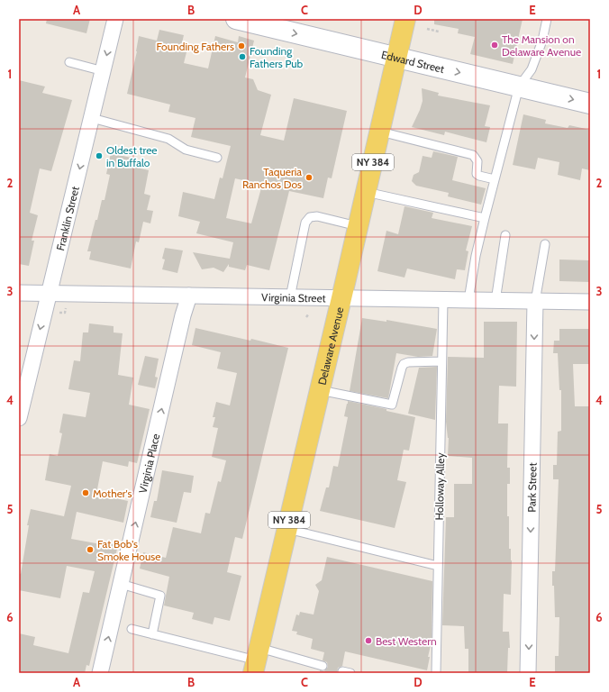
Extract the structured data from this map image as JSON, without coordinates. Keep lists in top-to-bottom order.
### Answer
{
  "streets": {
    "main road": ["Edward Street", "NY 384", "Delaware Avenue"],
    "street": [
      "Franklin Street",
      "Virginia Street",
      "Virginia Place",
      "Park Street"
    ],
    "lane": ["Holloway Alley"]
  },
  "crossings": [
    ["Edward Street", "Delaware Avenue"],
    ["Franklin Street", "Virginia Street"],
    ["Virginia Street", "Delaware Avenue"],
    ["Virginia Street", "Virginia Place"],
    ["Virginia Street", "Holloway Alley"],
    ["Virginia Street", "Park Street"]
  ],
  "one_way": [
    "Edward Street",
    "Franklin Street",
    "Virginia Place",
    "Park Street"
  ],
  "places": [
    "The Mansion on Delaware Avenue",
    "Founding Fathers",
    "Founding Fathers Pub",
    "Oldest tree in Buffalo",
    "Taqueria Ranchos Dos",
    "Mother's",
    "Fat Bob's Smoke House",
    "Best Western"
  ],
  "grid": {
    "columns": [
      "A",
      "B",
      "C",
      "D",
      "E"
    ],
    "rows": [
      "1",
      "2",
      "3",
      "4",
      "5",
      "6"
    ]
  }
}
